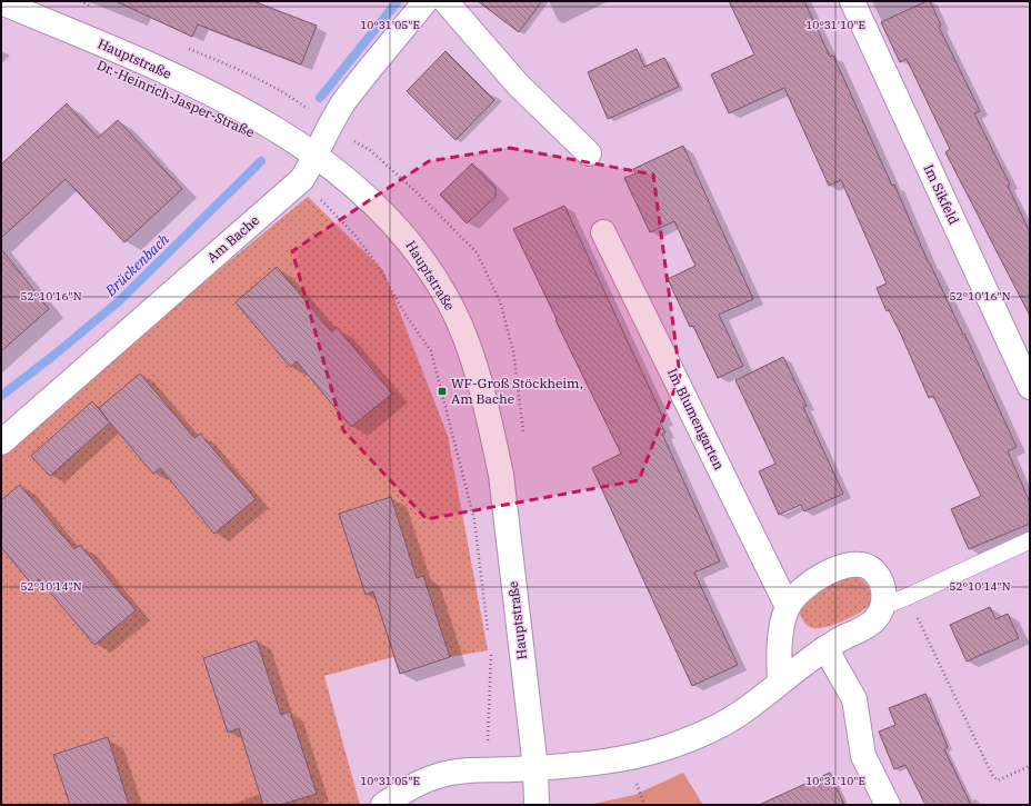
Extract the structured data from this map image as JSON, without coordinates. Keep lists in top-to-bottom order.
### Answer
{
  "streets": {
    "street": [
      "Hauptstraße",
      "Im Sikfeld",
      "Am Bache",
      "Im Blumengarten"
    ]
  },
  "crossings": [
    ["Hauptstraße", "Am Bache"]
  ],
  "water": ["Brückenbach"],
  "places": {
    "transit": ["WF-Groß Stöckheim, Am Bache"]
  },
  "coordinates": [
    "10°31'05\"E",
    "10°31'10\"E",
    "52°10'16\"N",
    "52°10'14\"N"
  ]
}
